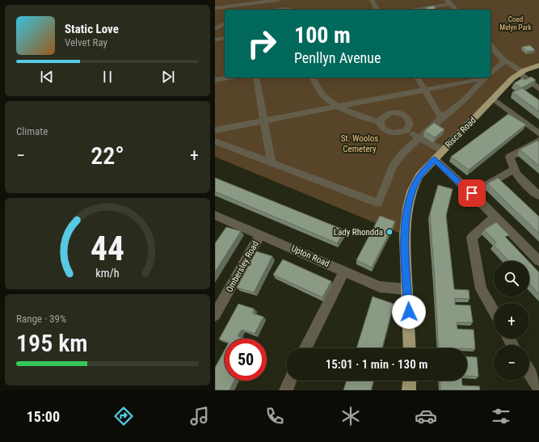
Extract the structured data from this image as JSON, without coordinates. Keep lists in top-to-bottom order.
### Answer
{
  "streets": {
    "main road": ["Risca Road"],
    "street": ["Upton Road", "Ombersley Road"]
  },
  "crossings": [
    ["Risca Road", "Upton Road"],
    ["Upton Road", "Ombersley Road"]
  ],
  "parks": ["Coed Melyn Park", "St. Woolos Cemetery"],
  "places": ["Lady Rhondda"],
  "page": {
    "turn": ["100 m", "Penllyn Avenue"],
    "song": ["Static Love", "Velvet Ray"],
    "tile": [
      "Climate",
      ["Range · 39%", "195 km"]
    ],
    "heat": ["−", "22°", "+"],
    "map_buttons": ["+", "−"],
    "limit": "50",
    "trip": "15:01 · 1 min · 130 m",
    "tabs": "15:00",
    "gauge": ["44", "km/h"]
  }
}
